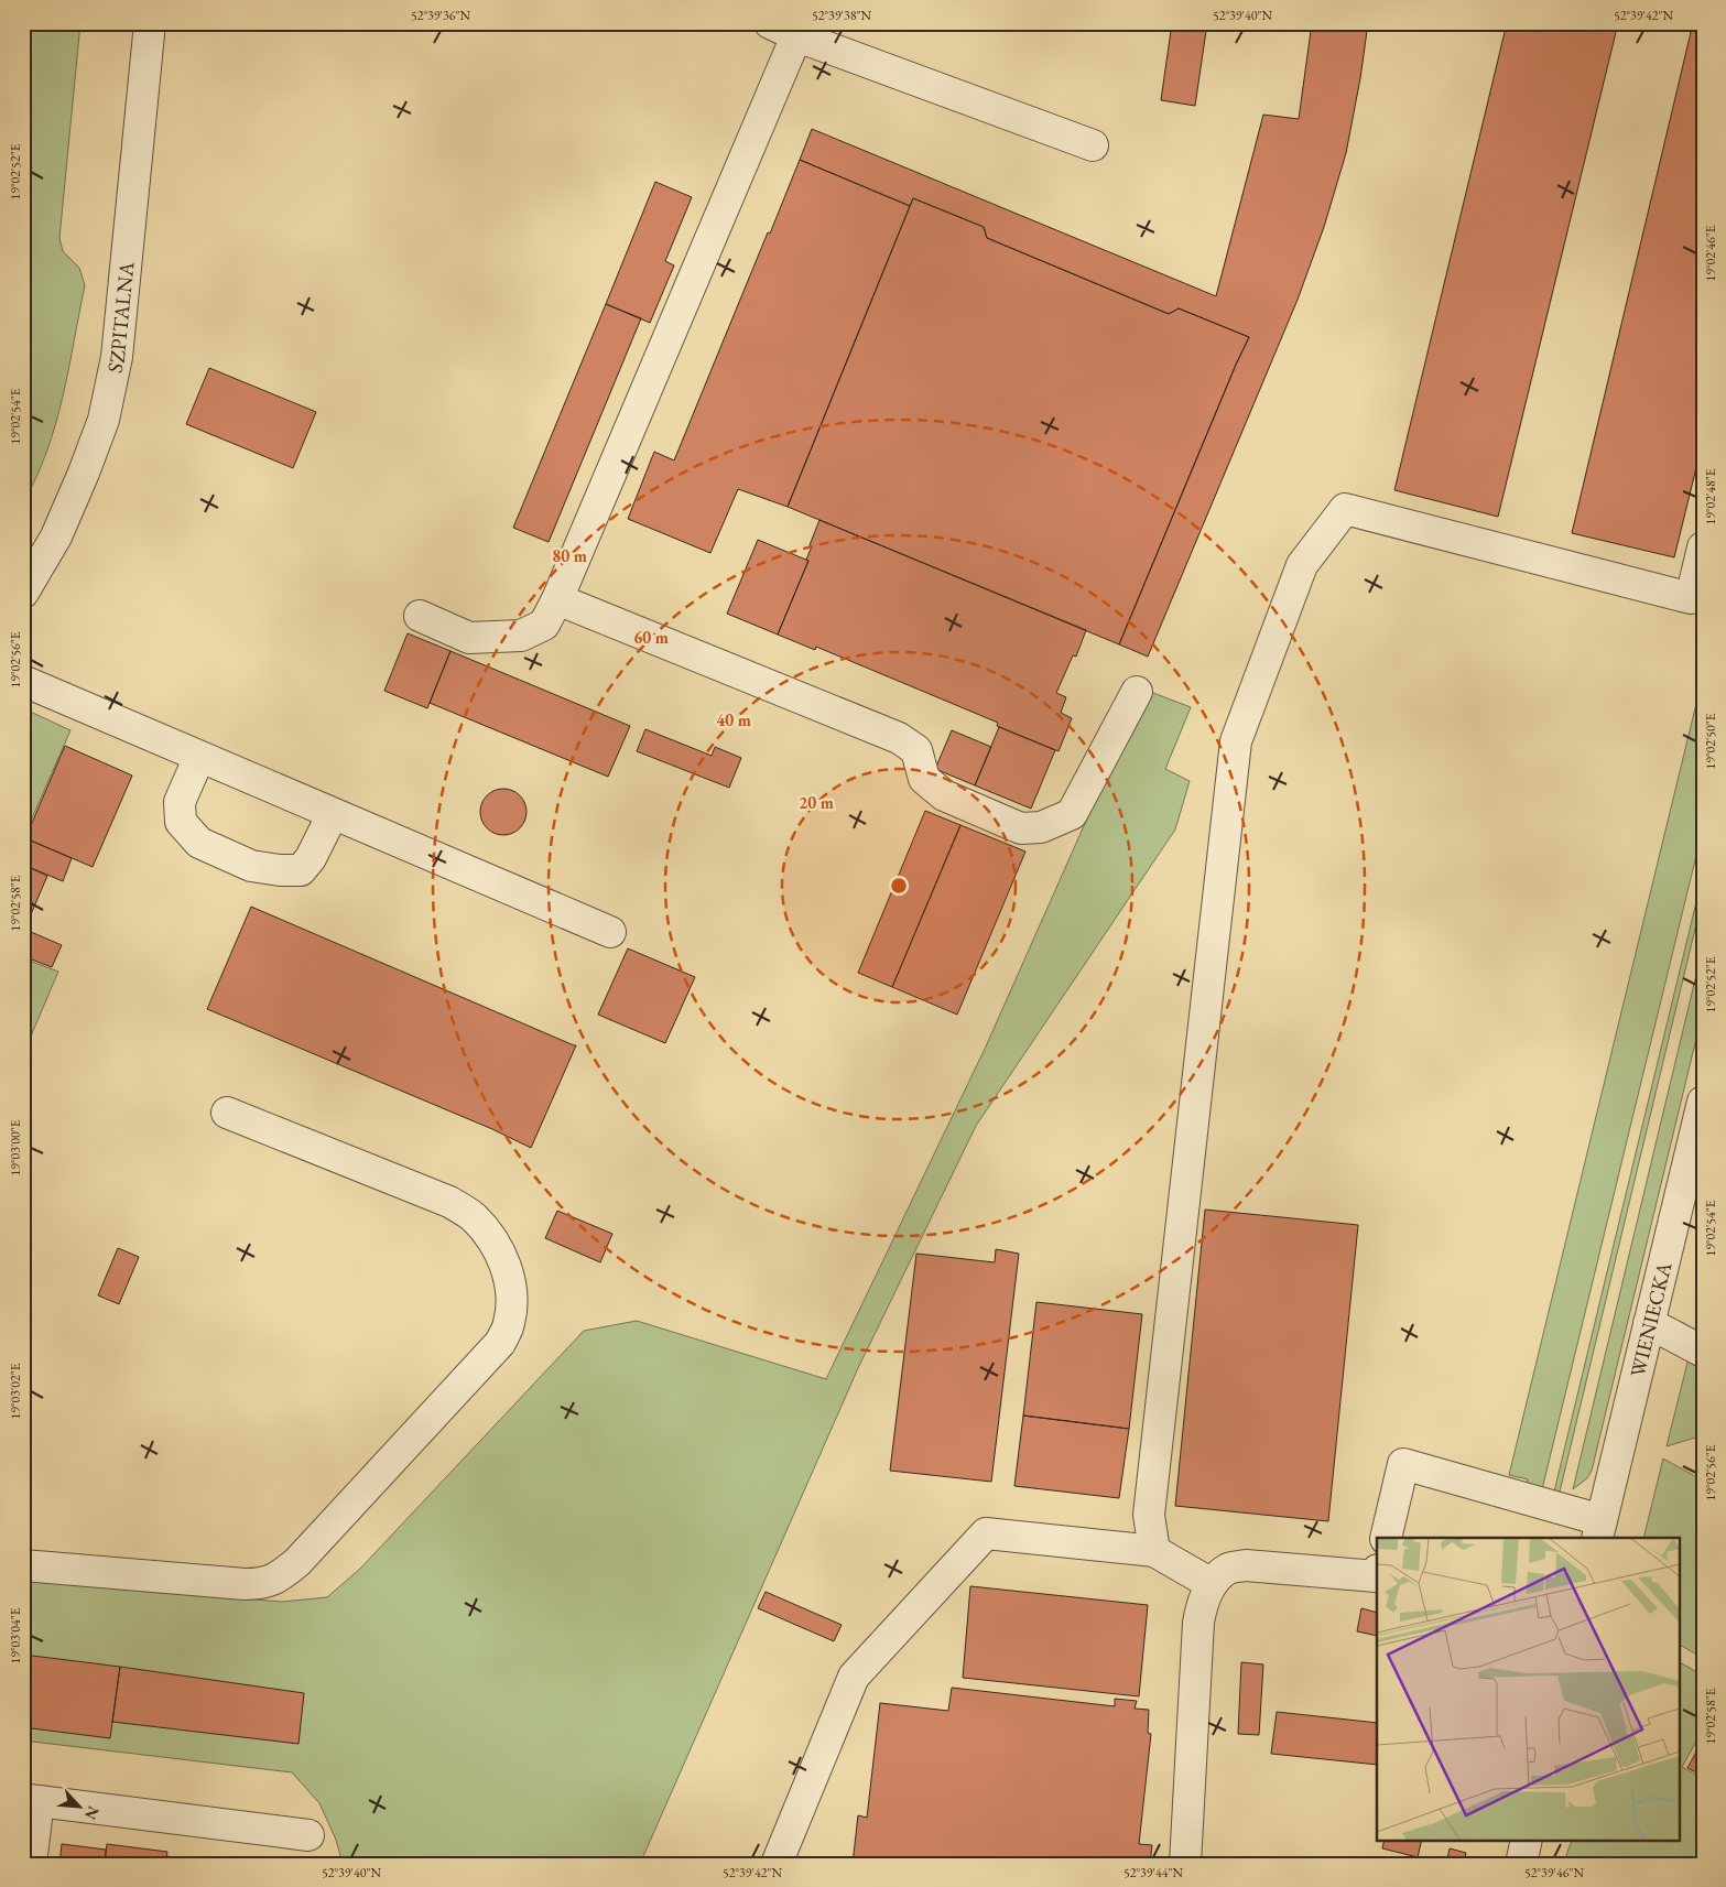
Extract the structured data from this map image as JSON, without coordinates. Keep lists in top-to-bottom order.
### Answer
{
  "streets": {
    "street": ["SZPITALNA", "WIENIECKA"]
  },
  "north": "bottom right",
  "coordinates": [
    "52°39'36\"N",
    "52°39'38\"N",
    "52°39'40\"N",
    "52°39'42\"N",
    "19°02'52\"E",
    "19°02'46\"E",
    "19°02'54\"E",
    "19°02'48\"E",
    "19°02'56\"E",
    "19°02'50\"E",
    "19°02'58\"E",
    "19°03'00\"E",
    "19°03'02\"E",
    "19°03'04\"E",
    "52°39'44\"N",
    "52°39'46\"N"
  ],
  "rings": [
    "80 m",
    "60 m",
    "40 m",
    "20 m"
  ]
}
